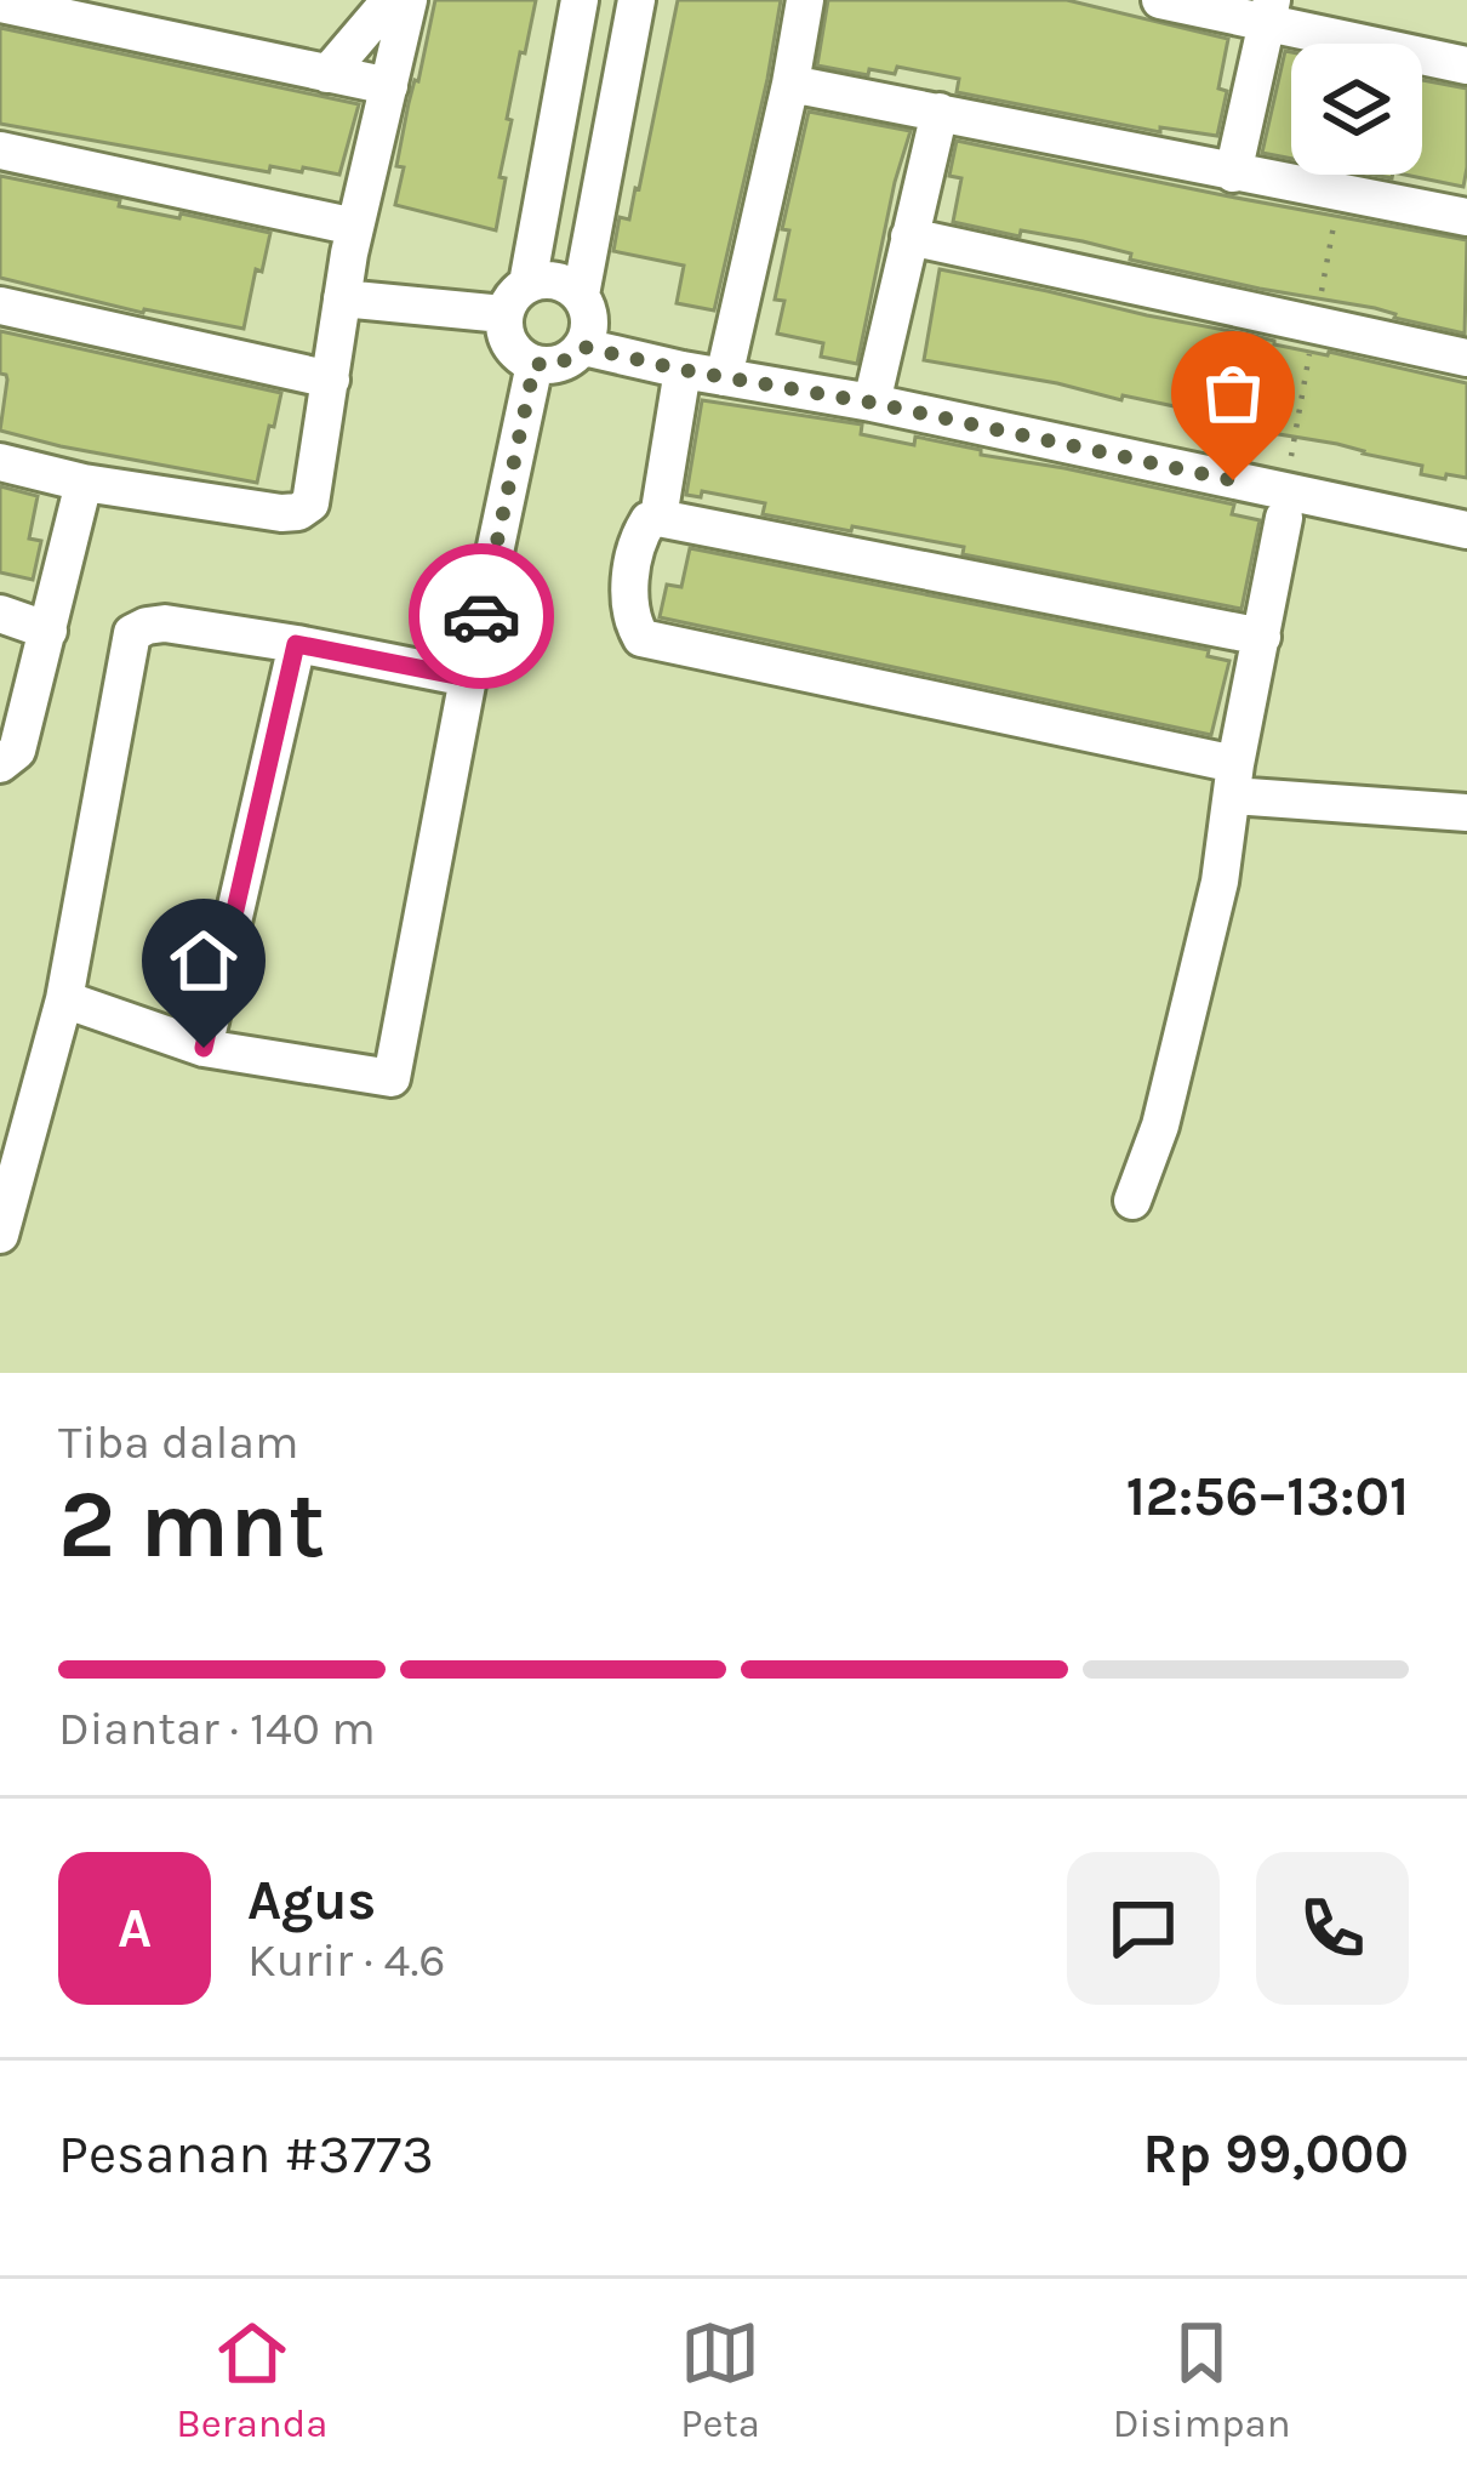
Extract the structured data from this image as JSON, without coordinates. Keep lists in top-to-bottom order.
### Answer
{
  "page": {
    "heading": ["2 mnt", "Tiba dalam", "12:56–13:01"],
    "panel": [
      "Agus",
      "Kurir · 4.6",
      "Pesanan #3773",
      "Rp 99,000"
    ],
    "bar": "Diantar · 140 m",
    "round": "A",
    "tabs": ["Beranda", "Peta", "Disimpan"]
  }
}
